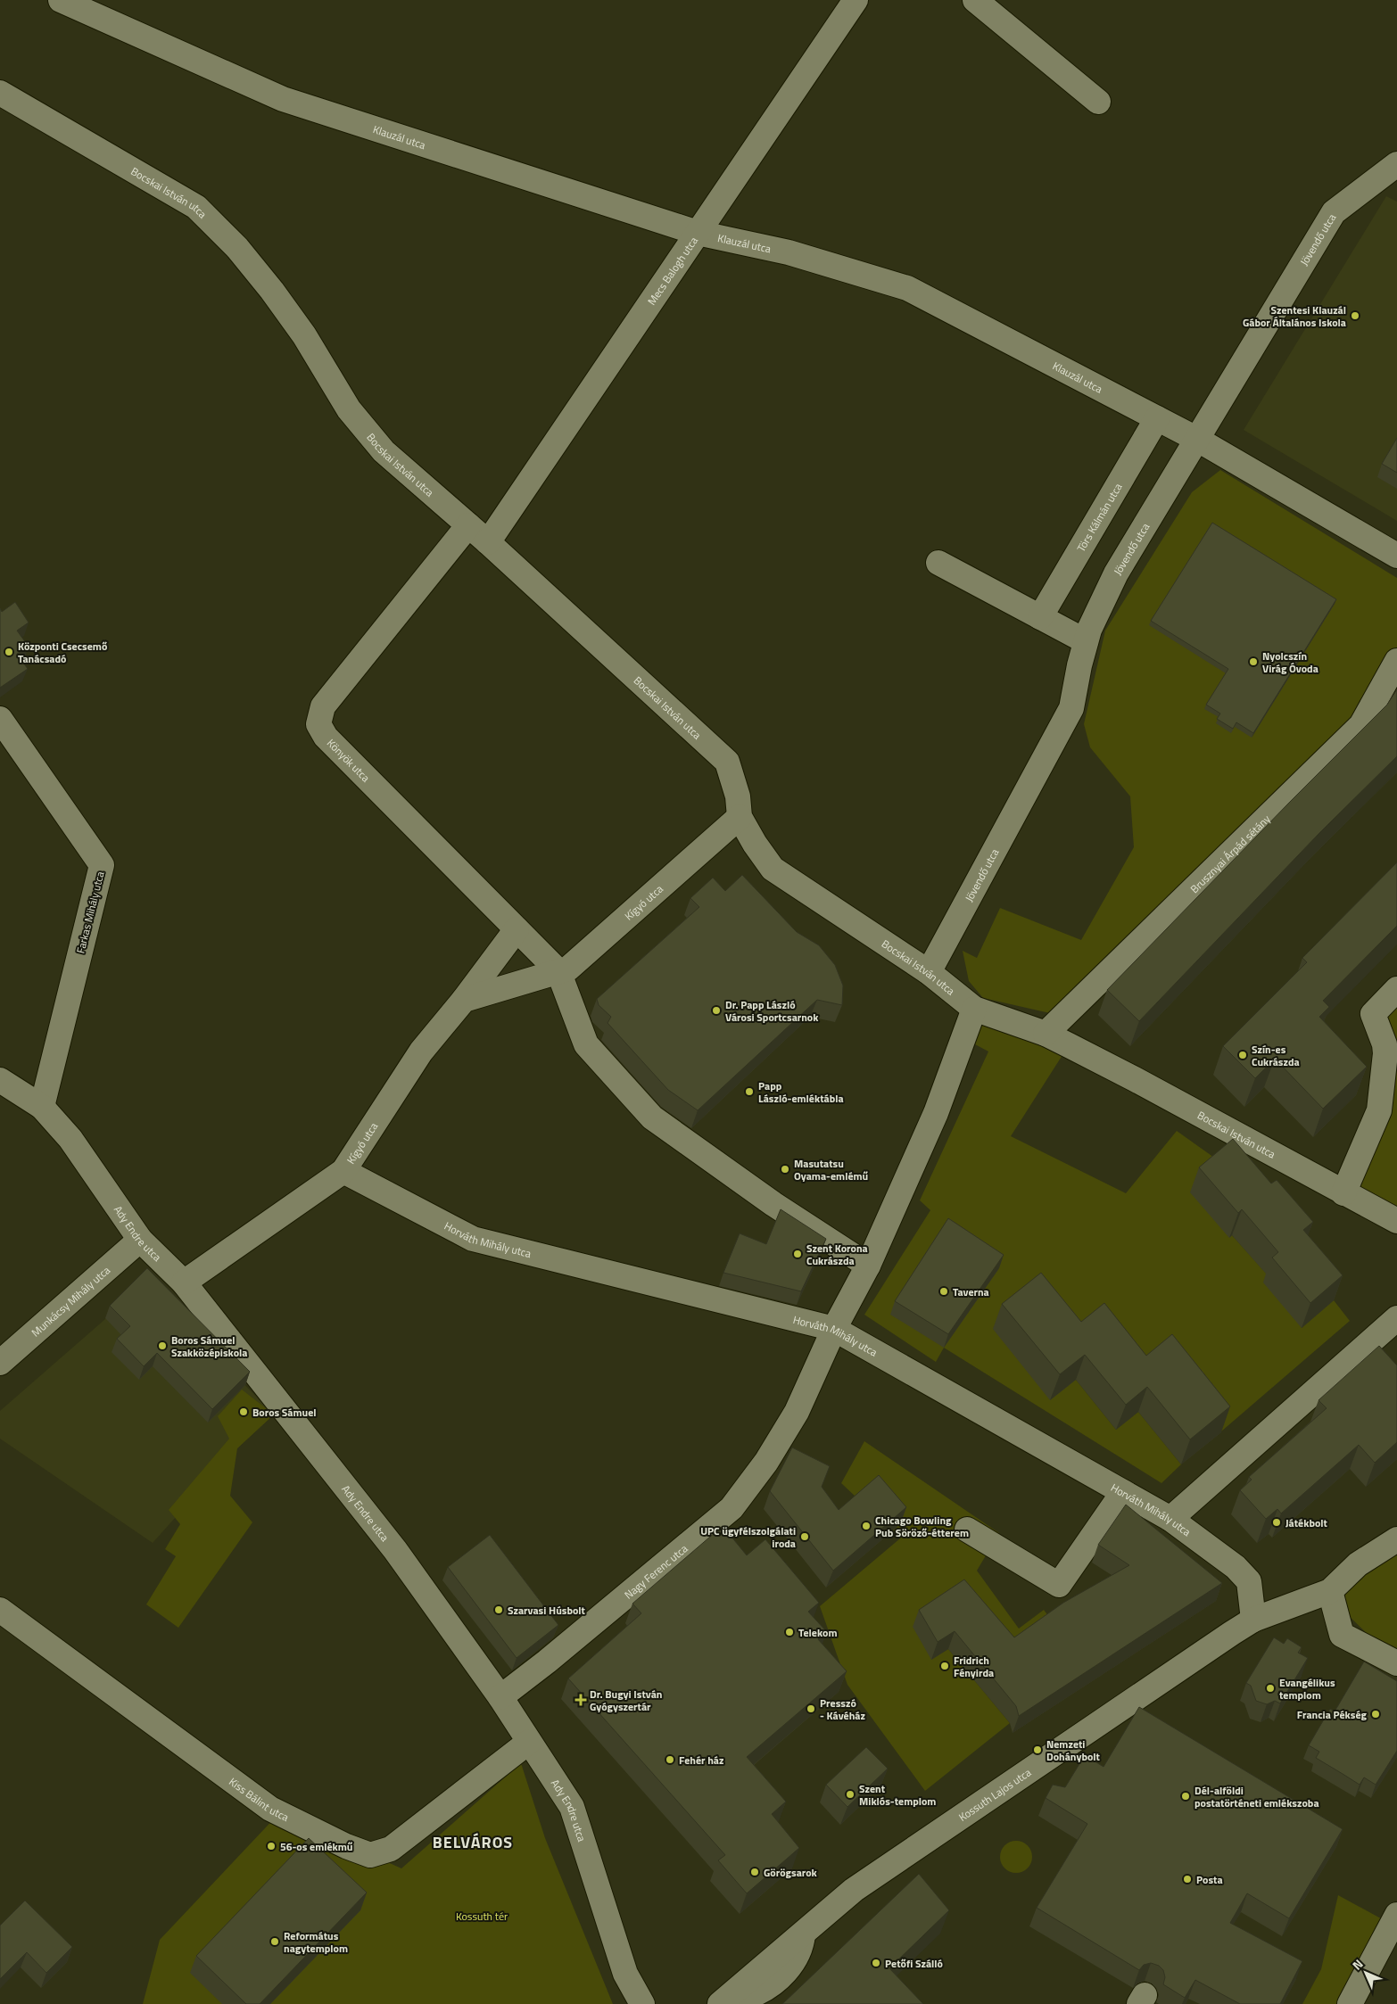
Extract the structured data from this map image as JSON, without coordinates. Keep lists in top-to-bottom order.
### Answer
{
  "streets": {
    "street": [
      "Klauzál utca",
      "Bocskai István utca",
      "Jövendő utca",
      "Mecs Balogh utca",
      "Törs Kálmán utca",
      "Könyök utca",
      "Brusznyai Árpád sétány",
      "Kígyó utca",
      "Farkas Mihály utca",
      "Ady Endre utca",
      "Horváth Mihály utca",
      "Munkácsy Mihály utca",
      "Nagy Ferenc utca",
      "Kossuth Lajos utca",
      "Kiss Bálint utca"
    ]
  },
  "crossings": [
    ["Klauzál utca", "Jövendő utca"],
    ["Klauzál utca", "Mecs Balogh utca"],
    ["Klauzál utca", "Törs Kálmán utca"],
    ["Bocskai István utca", "Jövendő utca"],
    ["Bocskai István utca", "Mecs Balogh utca"],
    ["Bocskai István utca", "Könyök utca"],
    ["Bocskai István utca", "Brusznyai Árpád sétány"],
    ["Bocskai István utca", "Kígyó utca"],
    ["Könyök utca", "Kígyó utca"],
    ["Kígyó utca", "Ady Endre utca"],
    ["Kígyó utca", "Horváth Mihály utca"],
    ["Farkas Mihály utca", "Ady Endre utca"],
    ["Ady Endre utca", "Munkácsy Mihály utca"],
    ["Ady Endre utca", "Nagy Ferenc utca"],
    ["Ady Endre utca", "Kiss Bálint utca"],
    ["Horváth Mihály utca", "Nagy Ferenc utca"],
    ["Horváth Mihály utca", "Kossuth Lajos utca"]
  ],
  "districts": ["BELVÁROS"],
  "parks": ["Kossuth tér"],
  "places": {
    "other": [
      "Szentesi Klauzál Gábor Általános Iskola",
      "Központi Csecsemő Tanácsadó",
      "Nyolcszín Virág Óvoda",
      "Dr. Papp László Városi Sportcsarnok",
      "Szín-es Cukrászda",
      "Papp László-emléktábla",
      "Masutatsu Oyama-emlémű",
      "Szent Korona Cukrászda",
      "Taverna",
      "Boros Sámuel Szakközépiskola",
      "Boros Sámuel",
      "Játékbolt",
      "Chicago Bowling Pub Söröző-étterem",
      "UPC ügyfélszolgálati iroda",
      "Szarvasi Húsbolt",
      "Telekom",
      "Fridrich Fényirda",
      "Evangélikus templom",
      "Presszó - Kávéház",
      "Francia Pékség",
      "Nemzeti Dohánybolt",
      "Fehér ház",
      "Szent Miklós-templom",
      "Dél-alföldi postatörténeti emlékszoba",
      "56-os emlékmű",
      "Görögsarok",
      "Posta",
      "Református nagytemplom",
      "Petőfi Szálló"
    ],
    "health": ["Dr. Bugyi István Gyógyszertár"]
  },
  "north": "top left"
}
